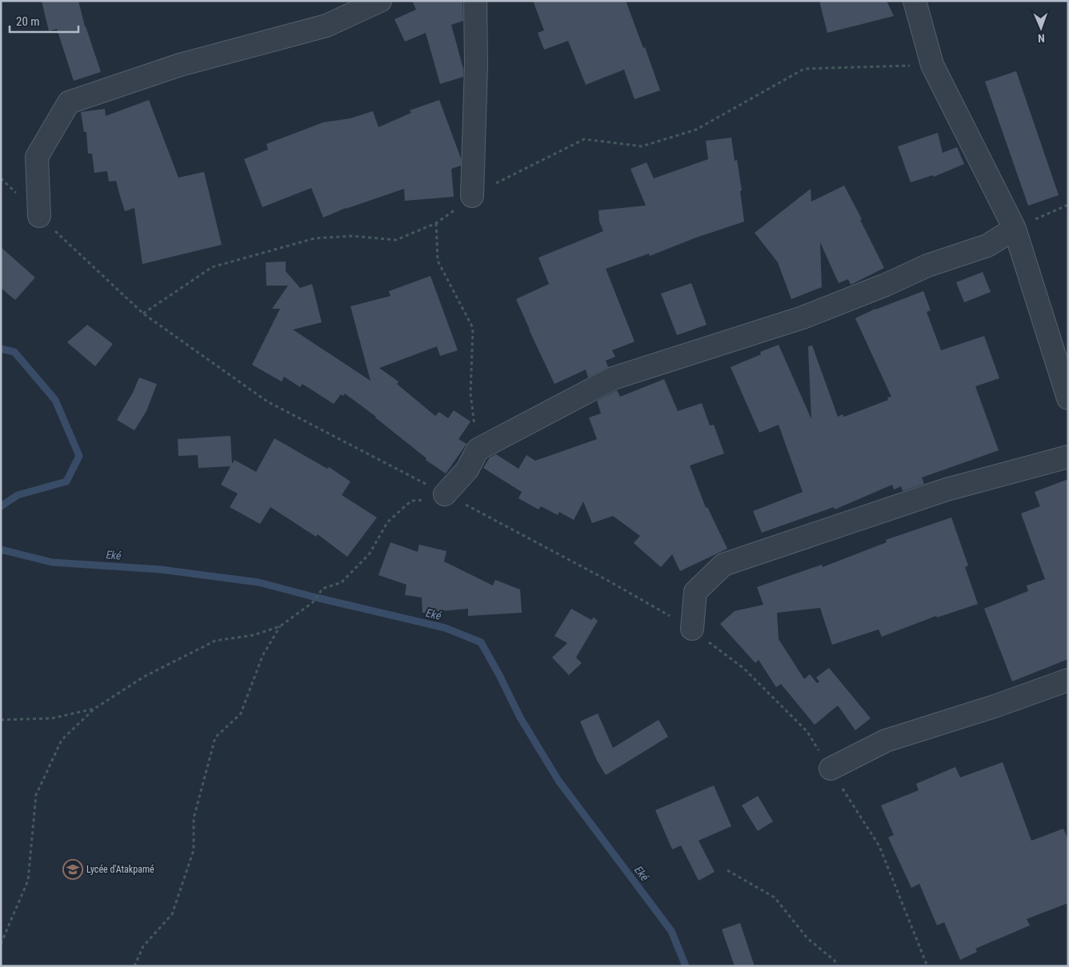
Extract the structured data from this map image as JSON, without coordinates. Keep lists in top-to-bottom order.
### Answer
{
  "water": ["Eké"],
  "places": {
    "school or university": ["Lycée d'Atakpamé"]
  },
  "scale_bar": "20 m",
  "north": "bottom"
}
